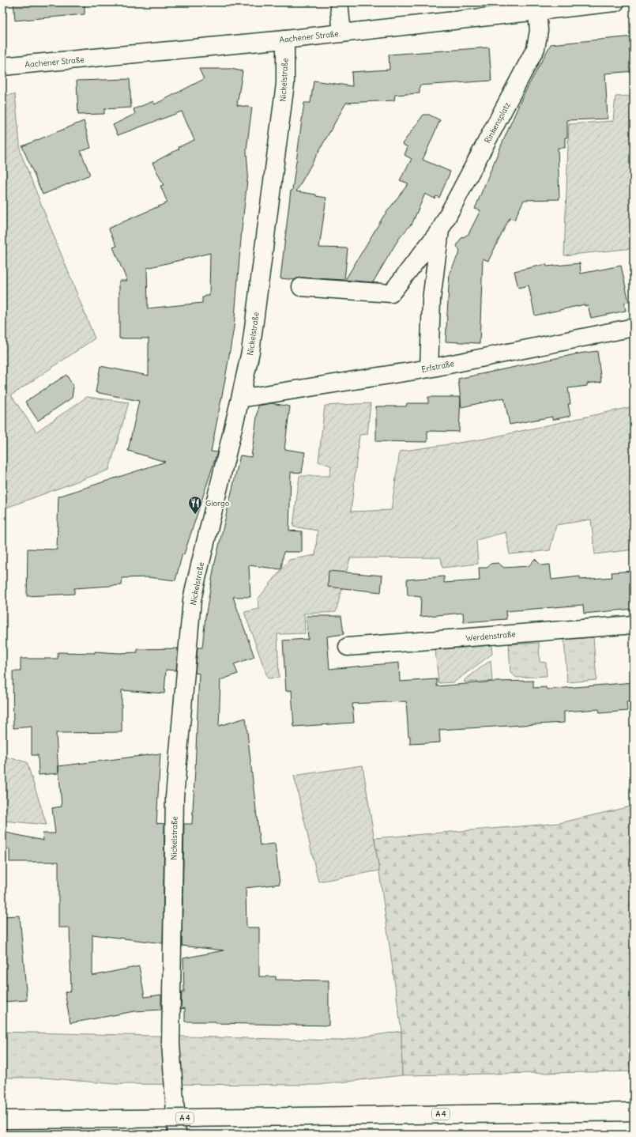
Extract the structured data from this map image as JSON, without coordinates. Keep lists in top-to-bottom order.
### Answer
{
  "streets": {
    "main road": [
      "Aachener Straße",
      "Nickelstraße",
      "Rinkensplatz",
      "Erfstraße",
      "Werdenstraße",
      "A 4"
    ]
  },
  "crossings": [
    ["Aachener Straße", "Nickelstraße"],
    ["Aachener Straße", "Rinkensplatz"],
    ["Nickelstraße", "Erfstraße"],
    ["Rinkensplatz", "Erfstraße"]
  ],
  "places": {
    "restaurant": ["Giorgo"]
  }
}
